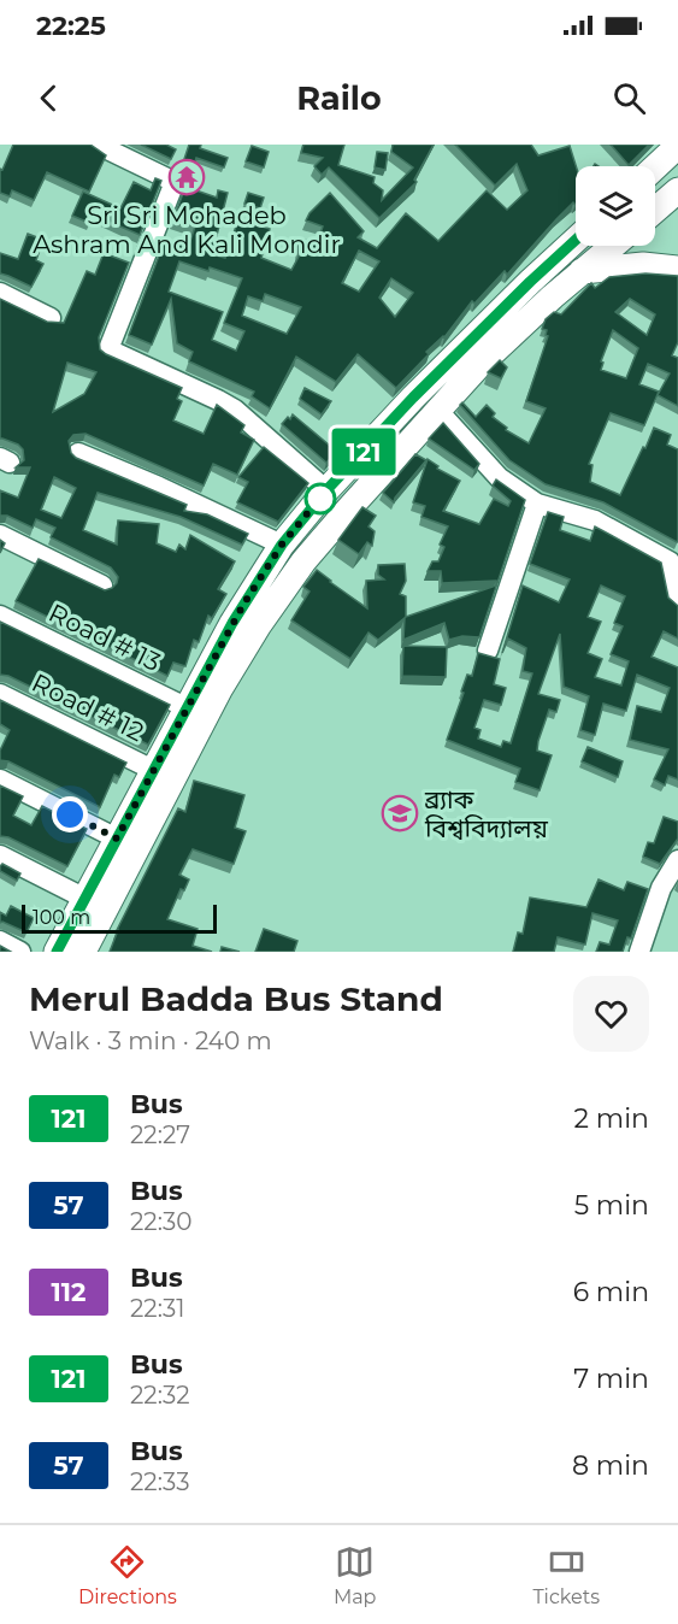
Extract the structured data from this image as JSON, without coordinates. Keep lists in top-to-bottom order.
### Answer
{
  "streets": {
    "street": ["Road # 13", "Road # 12"]
  },
  "places": {
    "temple": ["Sri Sri Mohadeb Ashram And Kali Mondir"],
    "school or university": ["ব্র্যাক বিশ্ববিদ্যালয়"]
  },
  "lines": ["bus line 121"],
  "scale_bar": "100 m",
  "page": {
    "status": "22:25",
    "header": "Railo",
    "on_map": "121",
    "scale": "100 m",
    "heading": ["Merul Badda Bus Stand", "Walk · 3 min · 240 m"],
    "list": [
      {
        "mark": "121",
        "name": "Bus",
        "note": "22:27",
        "value": "2 min"
      },
      {
        "mark": "57",
        "name": "Bus",
        "note": "22:30",
        "value": "5 min"
      },
      {
        "mark": "112",
        "name": "Bus",
        "note": "22:31",
        "value": "6 min"
      },
      {
        "mark": "121",
        "name": "Bus",
        "note": "22:32",
        "value": "7 min"
      },
      {
        "mark": "57",
        "name": "Bus",
        "note": "22:33",
        "value": "8 min"
      }
    ],
    "tabs": ["Directions", "Map", "Tickets"]
  }
}
